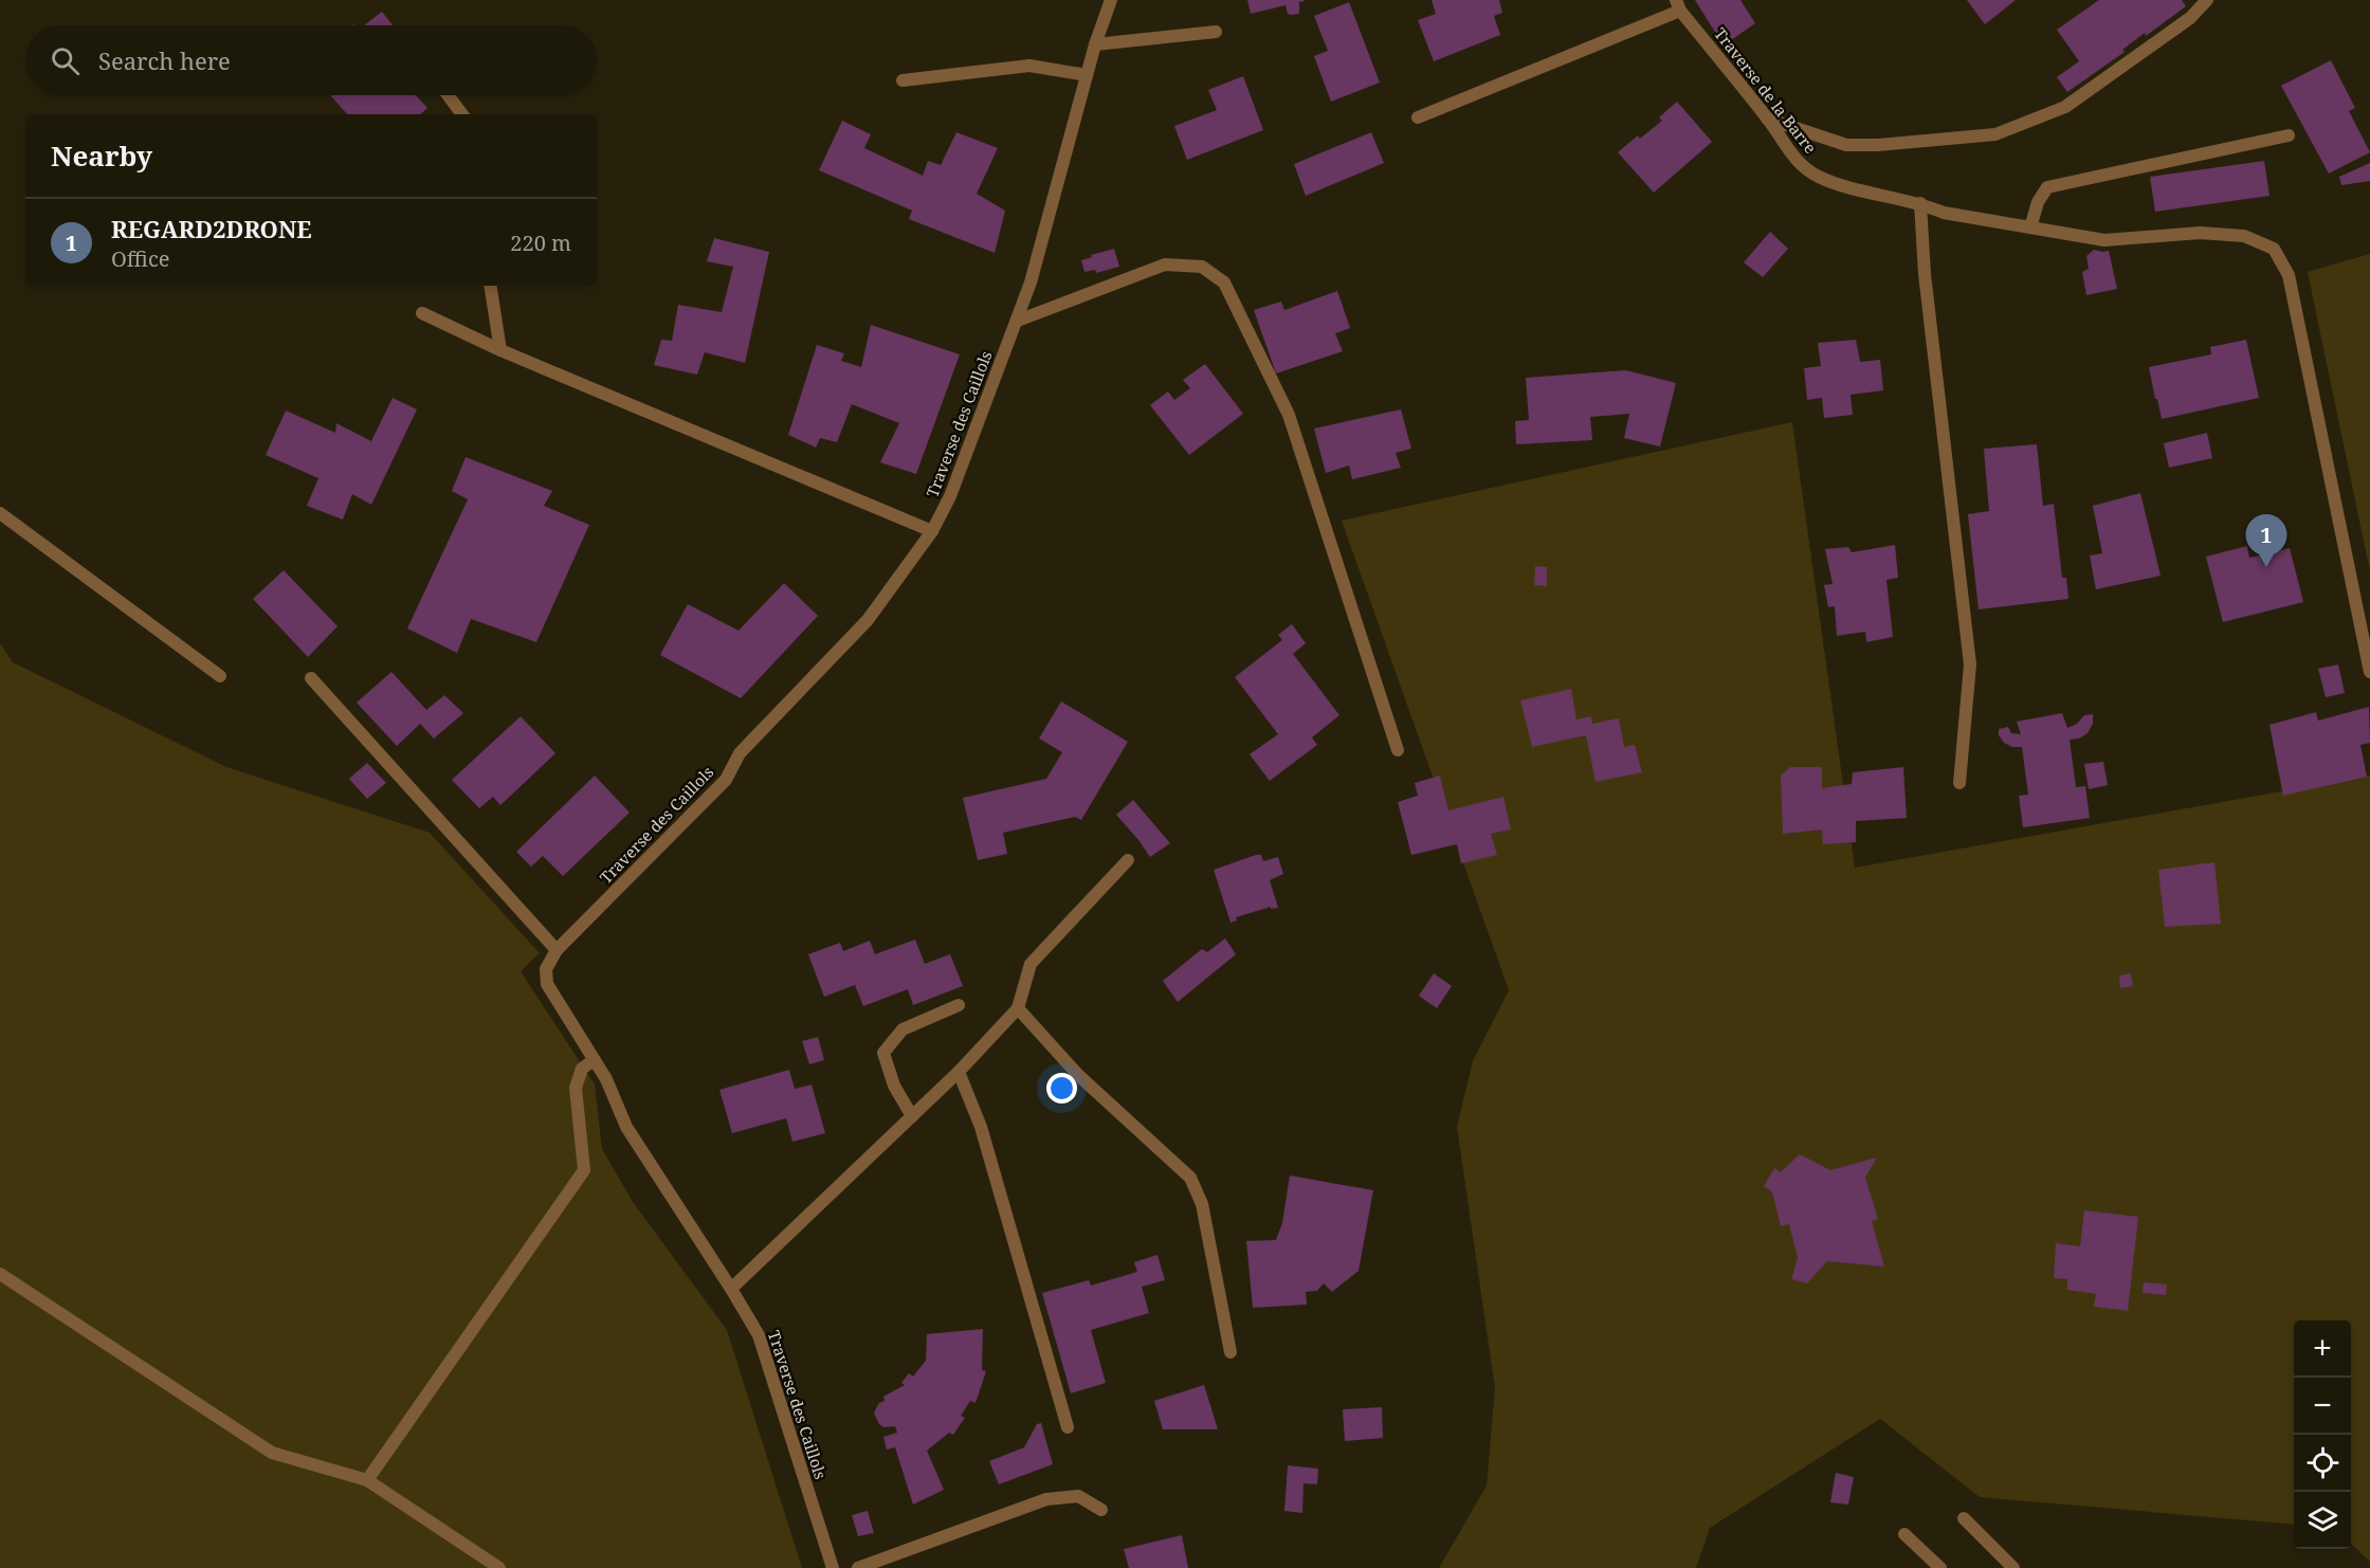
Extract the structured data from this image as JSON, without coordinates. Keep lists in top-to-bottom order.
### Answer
{
  "streets": {
    "street": ["Traverse de la Barre", "Traverse des Caillols"]
  },
  "page": {
    "search": "Search here",
    "heading": "Nearby",
    "list": [
      {
        "mark": "1",
        "name": "REGARD2DRONE",
        "note": "Office",
        "value": "220 m"
      }
    ],
    "pins": "1",
    "map_buttons": ["+", "−"]
  }
}
